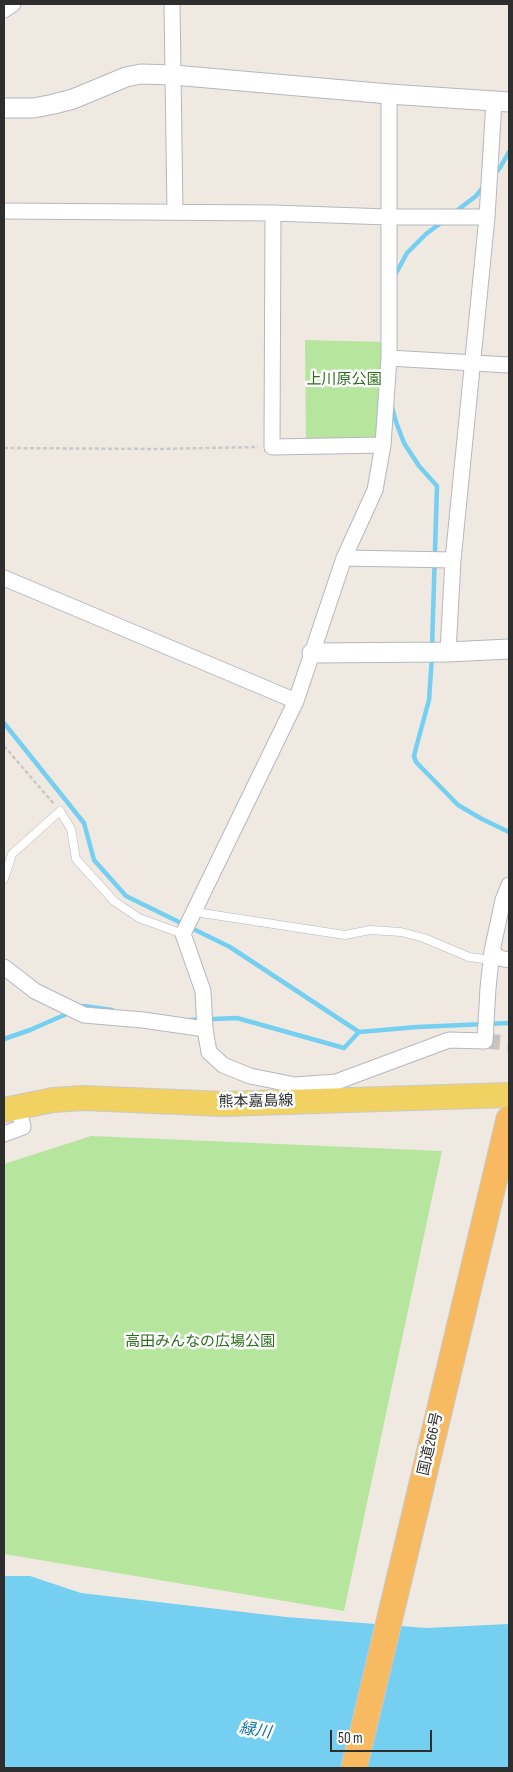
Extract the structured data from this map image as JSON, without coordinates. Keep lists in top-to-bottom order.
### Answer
{
  "streets": {
    "highway": ["国道266号"],
    "main road": ["熊本嘉島線"]
  },
  "water": ["緑川"],
  "parks": ["上川原公園", "高田みんなの広場公園"],
  "scale_bar": "50 m"
}
